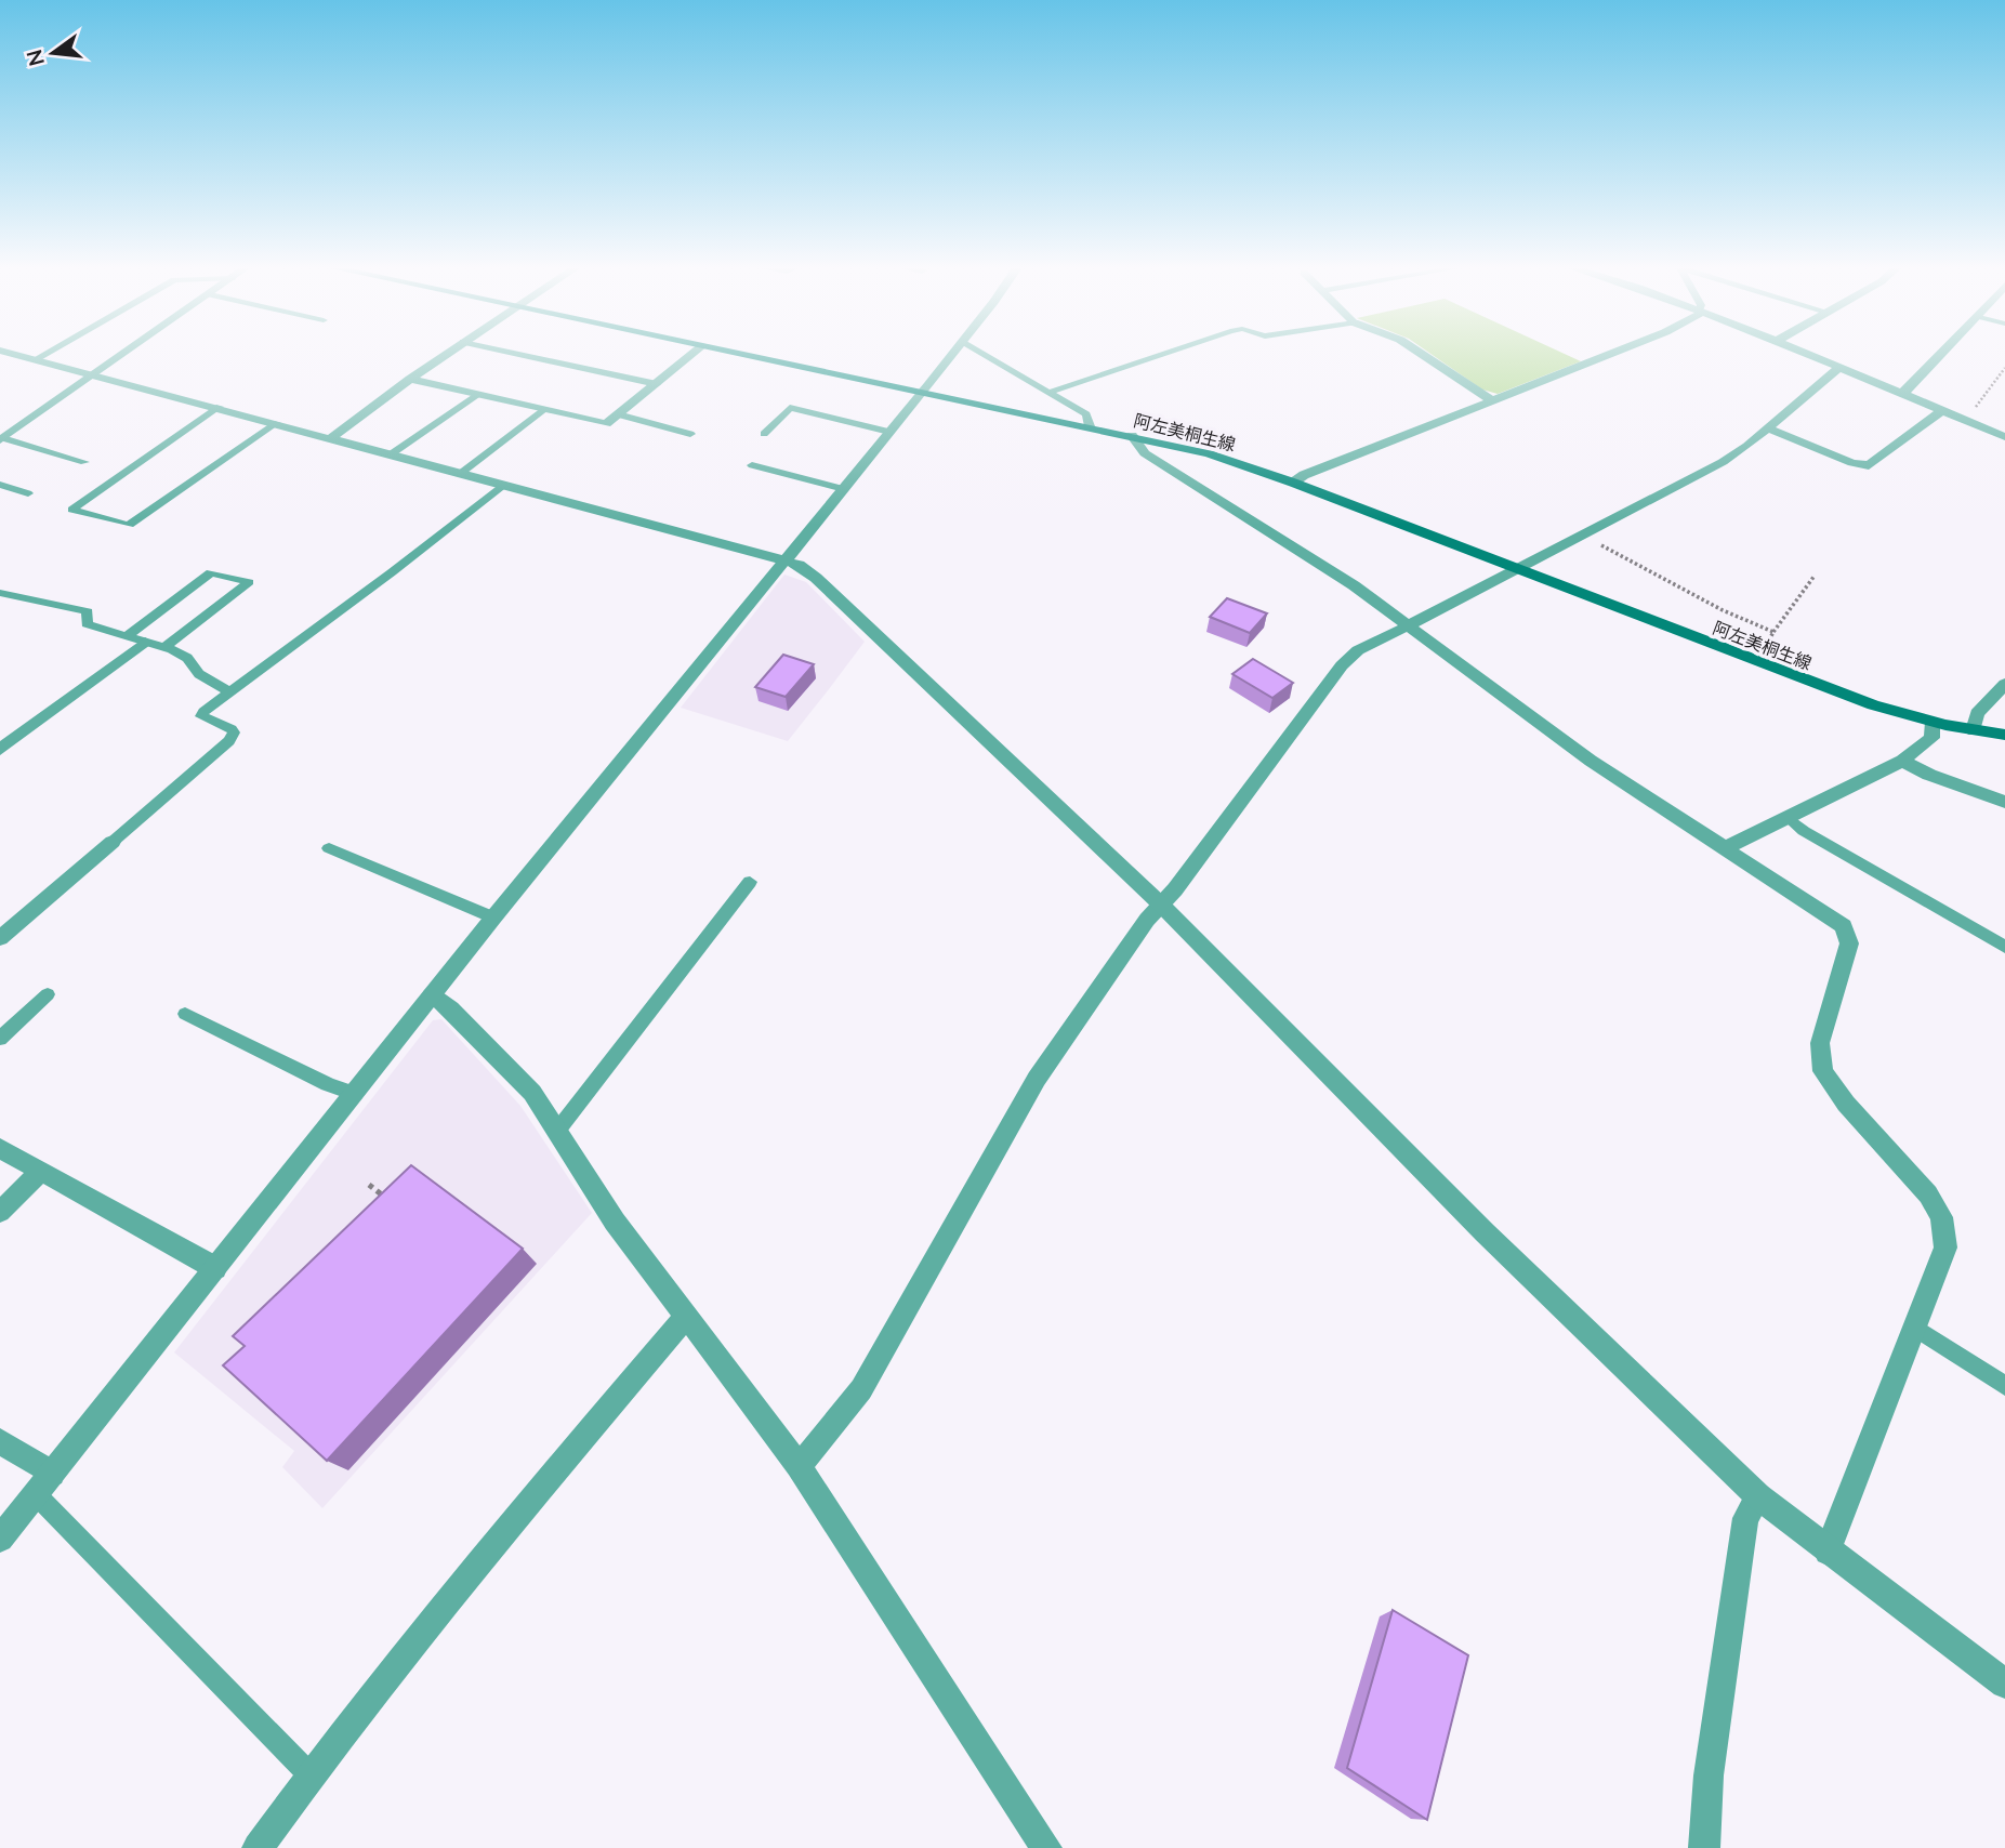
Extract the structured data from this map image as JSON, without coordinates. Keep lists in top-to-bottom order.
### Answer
{
  "streets": {
    "main road": ["阿左美桐生線"]
  },
  "north": "left"
}
